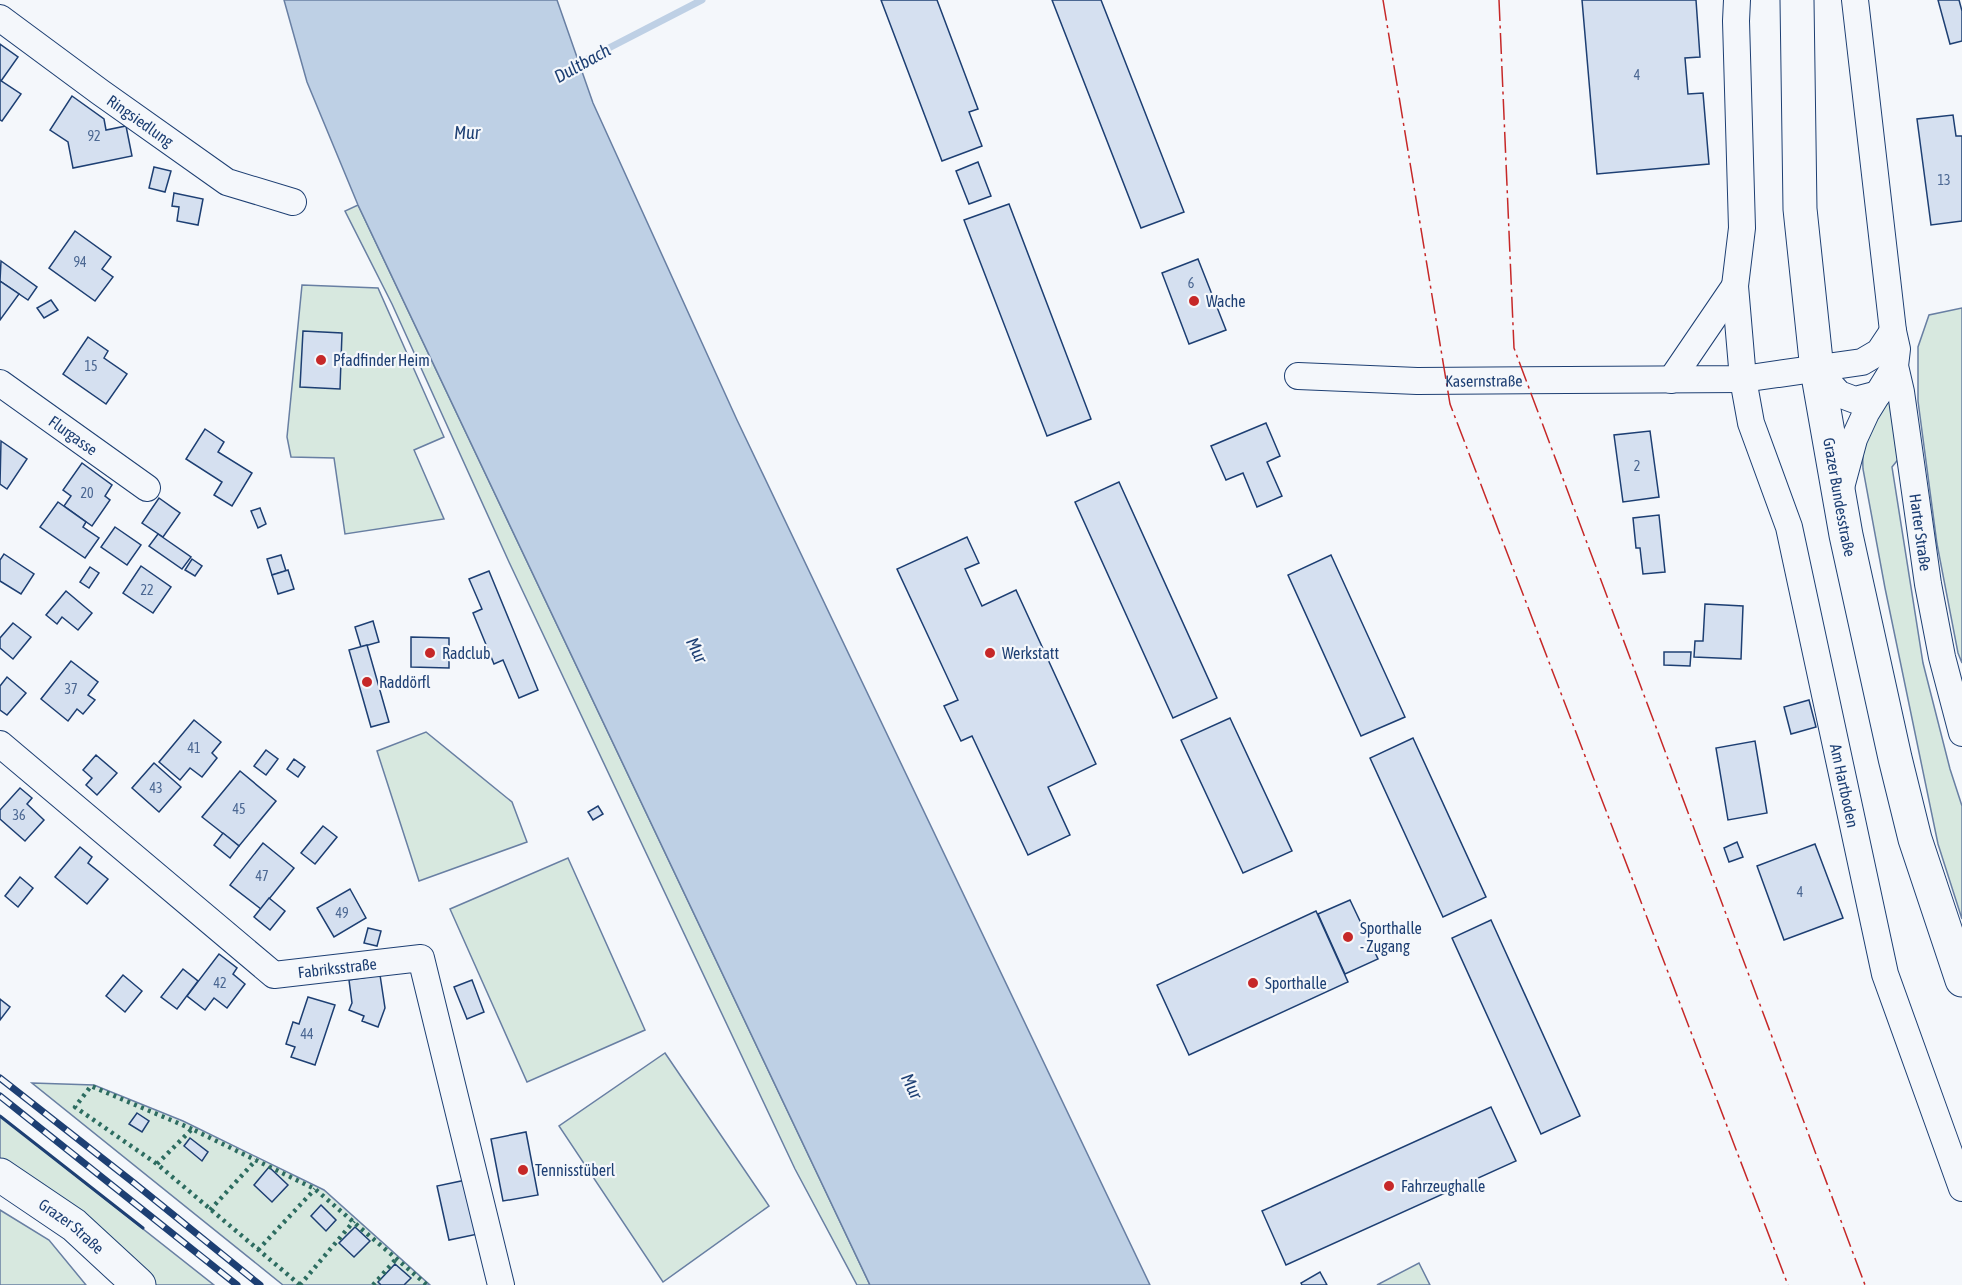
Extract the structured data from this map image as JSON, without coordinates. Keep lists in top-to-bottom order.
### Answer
{
  "streets": {
    "main road": ["Grazer Bundesstraße", "Grazer Straße"],
    "street": [
      "Ringsiedlung",
      "Kasernstraße",
      "Flurgasse",
      "Harter Straße",
      "Am Hartboden",
      "Fabriksstraße"
    ]
  },
  "crossings": [
    ["Kasernstraße", "Grazer Bundesstraße"],
    ["Kasernstraße", "Am Hartboden"]
  ],
  "water": ["Dultbach", "Mur"],
  "places": [
    "Wache",
    "Pfadfinder Heim",
    "Radclub",
    "Werkstatt",
    "Raddörfl",
    "Sporthalle - Zugang",
    "Sporthalle",
    "Tennisstüberl",
    "Fahrzeughalle"
  ],
  "house_numbers": [
    "4",
    "92",
    "13",
    "94",
    "6",
    "15",
    "2",
    "20",
    "22",
    "37",
    "41",
    "43",
    "45",
    "36",
    "47",
    "4",
    "49",
    "42",
    "44"
  ]
}
